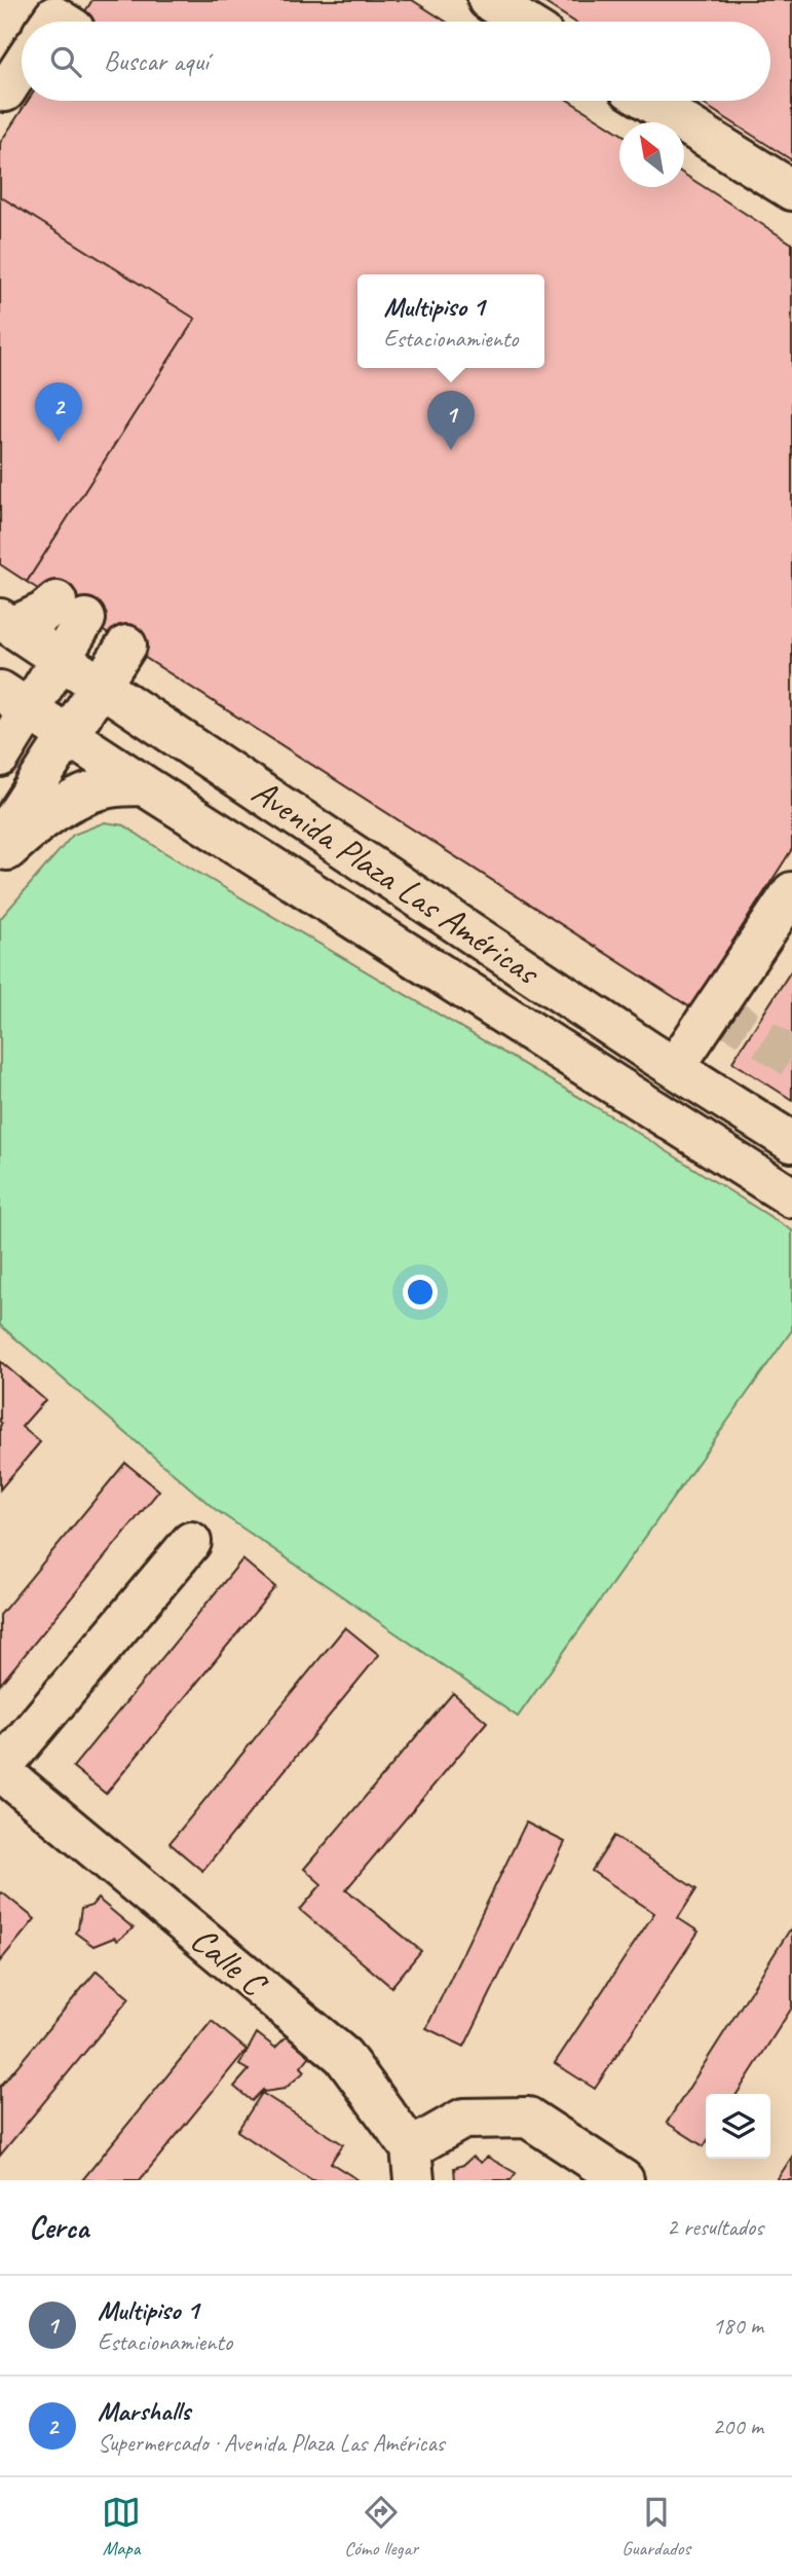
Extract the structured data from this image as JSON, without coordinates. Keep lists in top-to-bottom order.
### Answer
{
  "streets": {
    "street": ["Avenida Plaza Las Américas", "Calle C"]
  },
  "north": "top left",
  "page": {
    "search": "Buscar aquí",
    "popup": ["Multipiso 1", "Estacionamiento"],
    "pins": ["2", "1"],
    "heading": ["Cerca", "2 resultados"],
    "list": [
      {
        "mark": "1",
        "name": "Multipiso 1",
        "note": "Estacionamiento",
        "value": "180 m"
      },
      {
        "mark": "2",
        "name": "Marshalls",
        "note": "Supermercado · Avenida Plaza Las Américas",
        "value": "200 m"
      }
    ],
    "nav": ["Mapa", "Cómo llegar", "Guardados"]
  }
}
